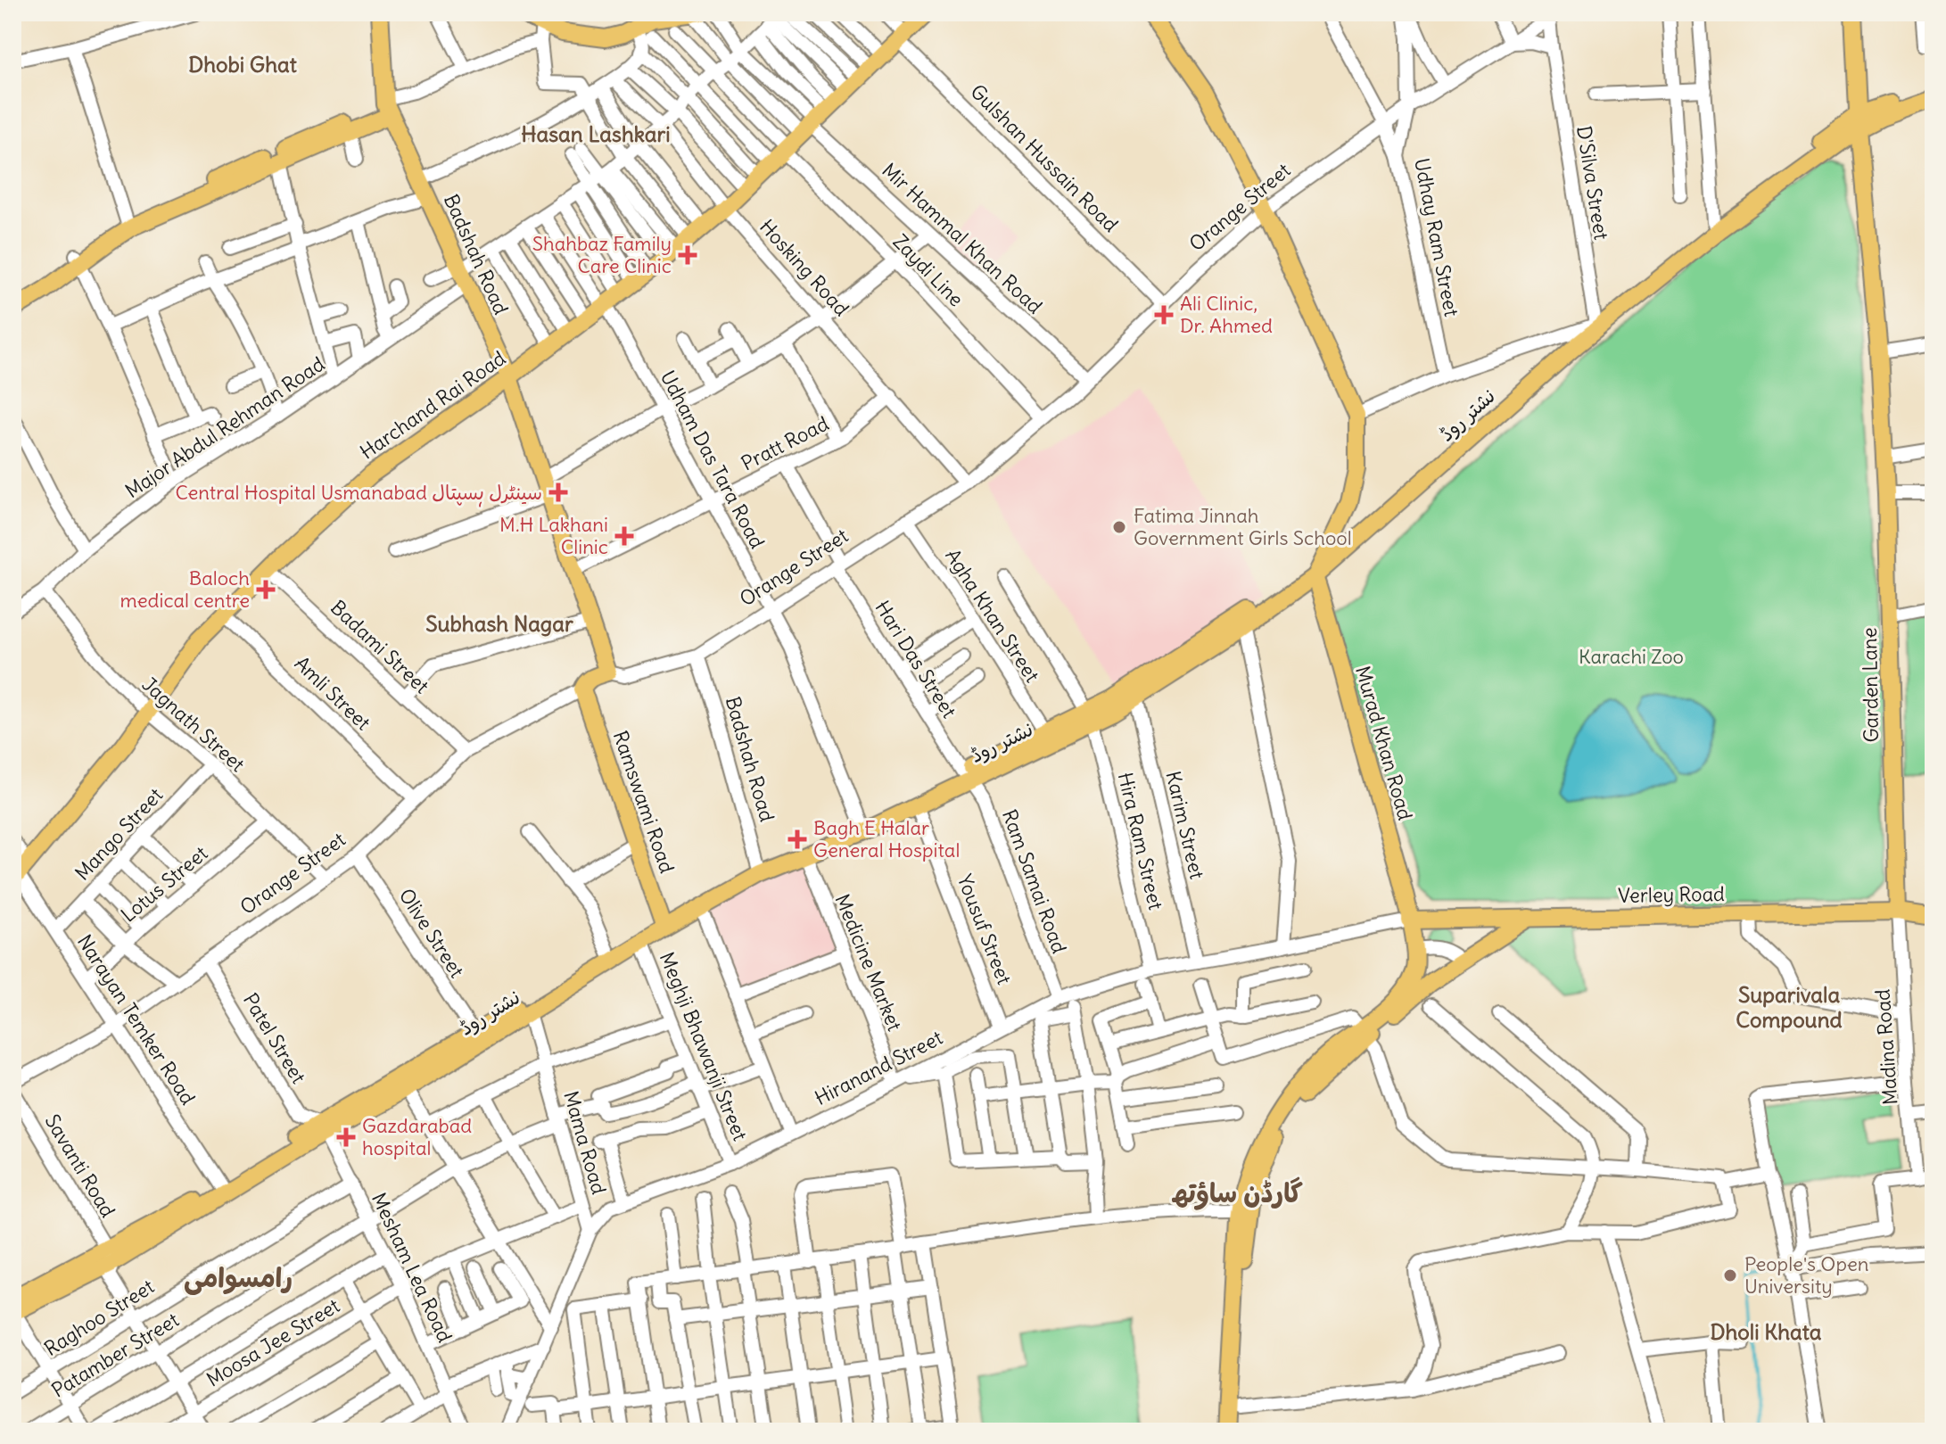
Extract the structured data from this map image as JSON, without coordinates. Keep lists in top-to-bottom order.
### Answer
{
  "streets": {
    "main road": [
      "Orange Street",
      "Badshah Road",
      "Harchand Rai Road",
      "نشتر روڈ",
      "Garden Lane",
      "Murad Khan Road",
      "Ramswami Road",
      "Verley Road"
    ],
    "street": [
      "Gulshan Hussain Road",
      "D'Silva Street",
      "Udhay Ram Street",
      "Mir Hammal Khan Road",
      "Hosking Road",
      "Zaydi Line",
      "Major Abdul Rehman Road",
      "Pratt Road",
      "Udham Das Tara Road",
      "Agha Khan Street",
      "Badami Street",
      "Hari Das Street",
      "Amli Street",
      "Jagnath Street",
      "Karim Street",
      "Mango Street",
      "Hira Ram Street",
      "Ram Samai Road",
      "Lotus Street",
      "Yousuf Street",
      "Olive Street",
      "Medicine Market",
      "Narayan Temker Road",
      "Patel Street",
      "Meghji Bhawanji Street",
      "Madina Road",
      "Hiranand Street",
      "Mama Road",
      "Savanti Road",
      "Mesham Lea Road",
      "Raghoo Street",
      "Moosa Jee Street",
      "Patamber Street"
    ]
  },
  "crossings": [
    ["Gulshan Hussain Road", "Orange Street"],
    ["Gulshan Hussain Road", "Harchand Rai Road"],
    ["D'Silva Street", "Orange Street"],
    ["D'Silva Street", "نشتر روڈ"],
    ["Orange Street", "Udhay Ram Street"],
    ["Orange Street", "Mir Hammal Khan Road"],
    ["Orange Street", "Badshah Road"],
    ["Orange Street", "Hosking Road"],
    ["Orange Street", "Zaydi Line"],
    ["Orange Street", "Udham Das Tara Road"],
    ["Orange Street", "Agha Khan Street"],
    ["Orange Street", "Badami Street"],
    ["Orange Street", "Hari Das Street"],
    ["Orange Street", "Amli Street"],
    ["Orange Street", "Jagnath Street"],
    ["Orange Street", "Ramswami Road"],
    ["Orange Street", "Olive Street"],
    ["Orange Street", "Narayan Temker Road"],
    ["Orange Street", "Patel Street"],
    ["Mir Hammal Khan Road", "Harchand Rai Road"],
    ["Badshah Road", "Harchand Rai Road"],
    ["Badshah Road", "نشتر روڈ"],
    ["Badshah Road", "Major Abdul Rehman Road"],
    ["Badshah Road", "Pratt Road"],
    ["Hosking Road", "Harchand Rai Road"],
    ["Hosking Road", "Pratt Road"],
    ["Zaydi Line", "Harchand Rai Road"],
    ["Harchand Rai Road", "Udham Das Tara Road"],
    ["Harchand Rai Road", "Badami Street"],
    ["Harchand Rai Road", "Amli Street"],
    ["Harchand Rai Road", "Jagnath Street"],
    ["Harchand Rai Road", "Narayan Temker Road"],
    ["نشتر روڈ", "Udham Das Tara Road"],
    ["نشتر روڈ", "Agha Khan Street"],
    ["نشتر روڈ", "Hari Das Street"],
    ["نشتر روڈ", "Garden Lane"],
    ["نشتر روڈ", "Murad Khan Road"],
    ["نشتر روڈ", "Ramswami Road"],
    ["نشتر روڈ", "Karim Street"],
    ["نشتر روڈ", "Hira Ram Street"],
    ["نشتر روڈ", "Ram Samai Road"],
    ["نشتر روڈ", "Yousuf Street"],
    ["نشتر روڈ", "Olive Street"],
    ["نشتر روڈ", "Medicine Market"],
    ["نشتر روڈ", "Narayan Temker Road"],
    ["نشتر روڈ", "Patel Street"],
    ["نشتر روڈ", "Meghji Bhawanji Street"],
    ["نشتر روڈ", "Mama Road"],
    ["نشتر روڈ", "Savanti Road"],
    ["نشتر روڈ", "Mesham Lea Road"],
    ["Major Abdul Rehman Road", "Jagnath Street"],
    ["Pratt Road", "Udham Das Tara Road"],
    ["Pratt Road", "Hari Das Street"],
    ["Hari Das Street", "Ram Samai Road"],
    ["Garden Lane", "Verley Road"],
    ["Garden Lane", "Madina Road"],
    ["Jagnath Street", "Mango Street"],
    ["Jagnath Street", "Lotus Street"],
    ["Murad Khan Road", "Verley Road"],
    ["Murad Khan Road", "Hiranand Street"],
    ["Karim Street", "Hiranand Street"],
    ["Mango Street", "Narayan Temker Road"],
    ["Hira Ram Street", "Hiranand Street"],
    ["Ram Samai Road", "Hiranand Street"],
    ["Lotus Street", "Narayan Temker Road"],
    ["Verley Road", "Madina Road"],
    ["Verley Road", "Hiranand Street"],
    ["Yousuf Street", "Hiranand Street"],
    ["Medicine Market", "Hiranand Street"],
    ["Patel Street", "Mesham Lea Road"],
    ["Meghji Bhawanji Street", "Hiranand Street"],
    ["Hiranand Street", "Mama Road"],
    ["Mama Road", "Moosa Jee Street"],
    ["Mama Road", "Patamber Street"],
    ["Savanti Road", "Raghoo Street"],
    ["Mesham Lea Road", "Raghoo Street"],
    ["Mesham Lea Road", "Moosa Jee Street"],
    ["Mesham Lea Road", "Patamber Street"]
  ],
  "districts": [
    "Dhobi Ghat",
    "Hasan Lashkari",
    "Subhash Nagar",
    "Suparivala Compound",
    "گارڈن ساؤتھ",
    "رامسوامی",
    "Dholi Khata"
  ],
  "parks": ["Karachi Zoo"],
  "places": {
    "health": [
      "Shahbaz Family Care Clinic",
      "Ali Clinic, Dr. Ahmed",
      "Central Hospital Usmanabad سینٹرل ہسپتال",
      "M.H Lakhani Clinic",
      "Baloch medical centre",
      "Bagh E Halar General Hospital",
      "Gazdarabad hospital"
    ],
    "other": ["Fatima Jinnah Government Girls School", "People's Open University"]
  }
}
